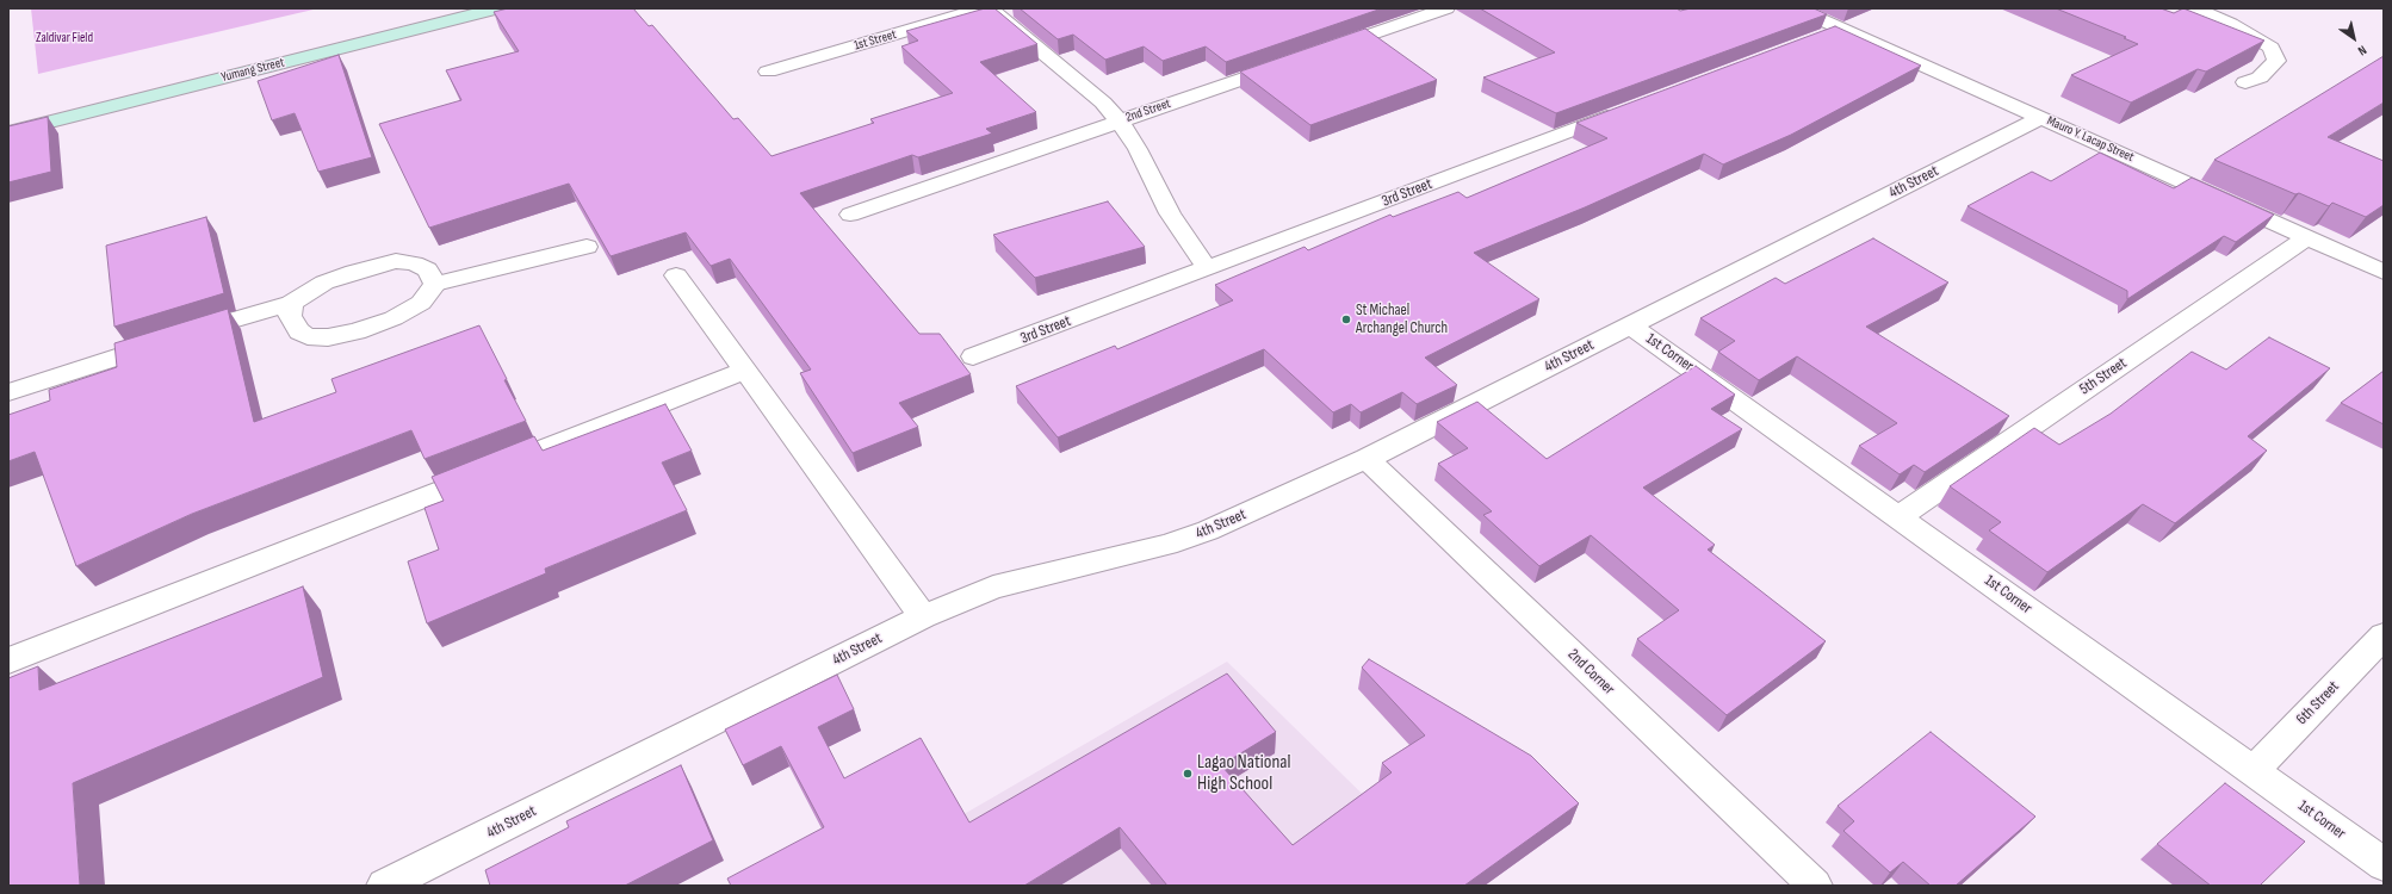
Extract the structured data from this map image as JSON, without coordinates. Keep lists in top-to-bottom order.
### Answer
{
  "streets": {
    "main road": ["Yumang Street"],
    "street": [
      "1st Street",
      "2nd Street",
      "Mauro Y. Lacap Street",
      "4th Street",
      "3rd Street",
      "1st Corner",
      "5th Street",
      "2nd Corner",
      "6th Street"
    ]
  },
  "crossings": [
    ["Mauro Y. Lacap Street", "4th Street"],
    ["Mauro Y. Lacap Street", "5th Street"],
    ["4th Street", "1st Corner"],
    ["4th Street", "2nd Corner"],
    ["1st Corner", "5th Street"],
    ["1st Corner", "6th Street"]
  ],
  "parks": ["Zaldivar Field"],
  "places": ["St Michael Archangel Church", "Lagao National High School"],
  "north": "bottom right"
}
